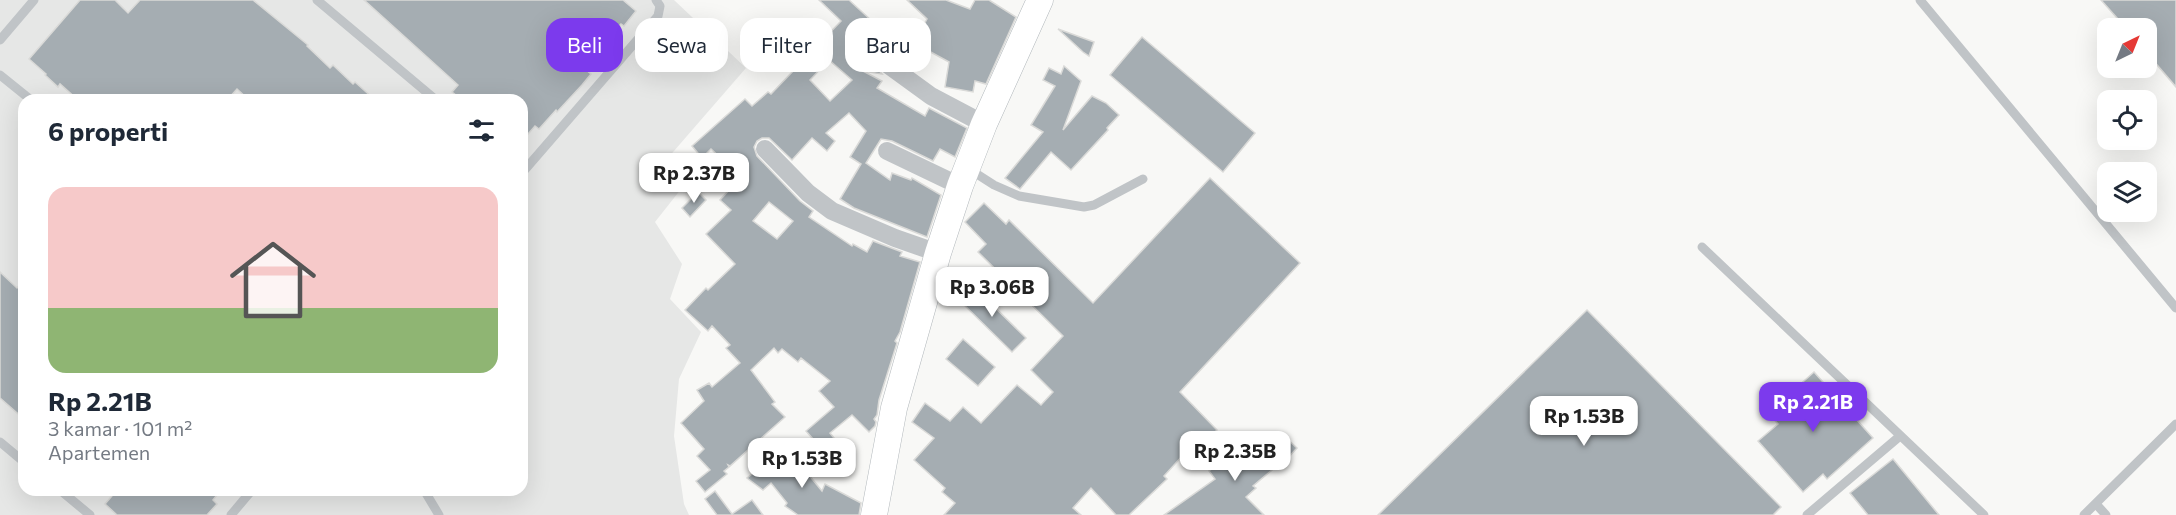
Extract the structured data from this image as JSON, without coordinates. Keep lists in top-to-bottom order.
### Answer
{
  "north": "top right",
  "page": {
    "chip": [
      "Beli",
      "Sewa",
      "Filter",
      "Baru"
    ],
    "heading": "6 properti",
    "price": [
      "Rp 2.37B",
      "Rp 3.06B",
      "Rp 2.21B",
      "Rp 1.53B",
      "Rp 2.35B",
      "Rp 1.53B"
    ],
    "list": [
      {
        "name": "Rp 2.21B",
        "note": "3 kamar · 101 m² · Apartemen"
      }
    ]
  }
}
